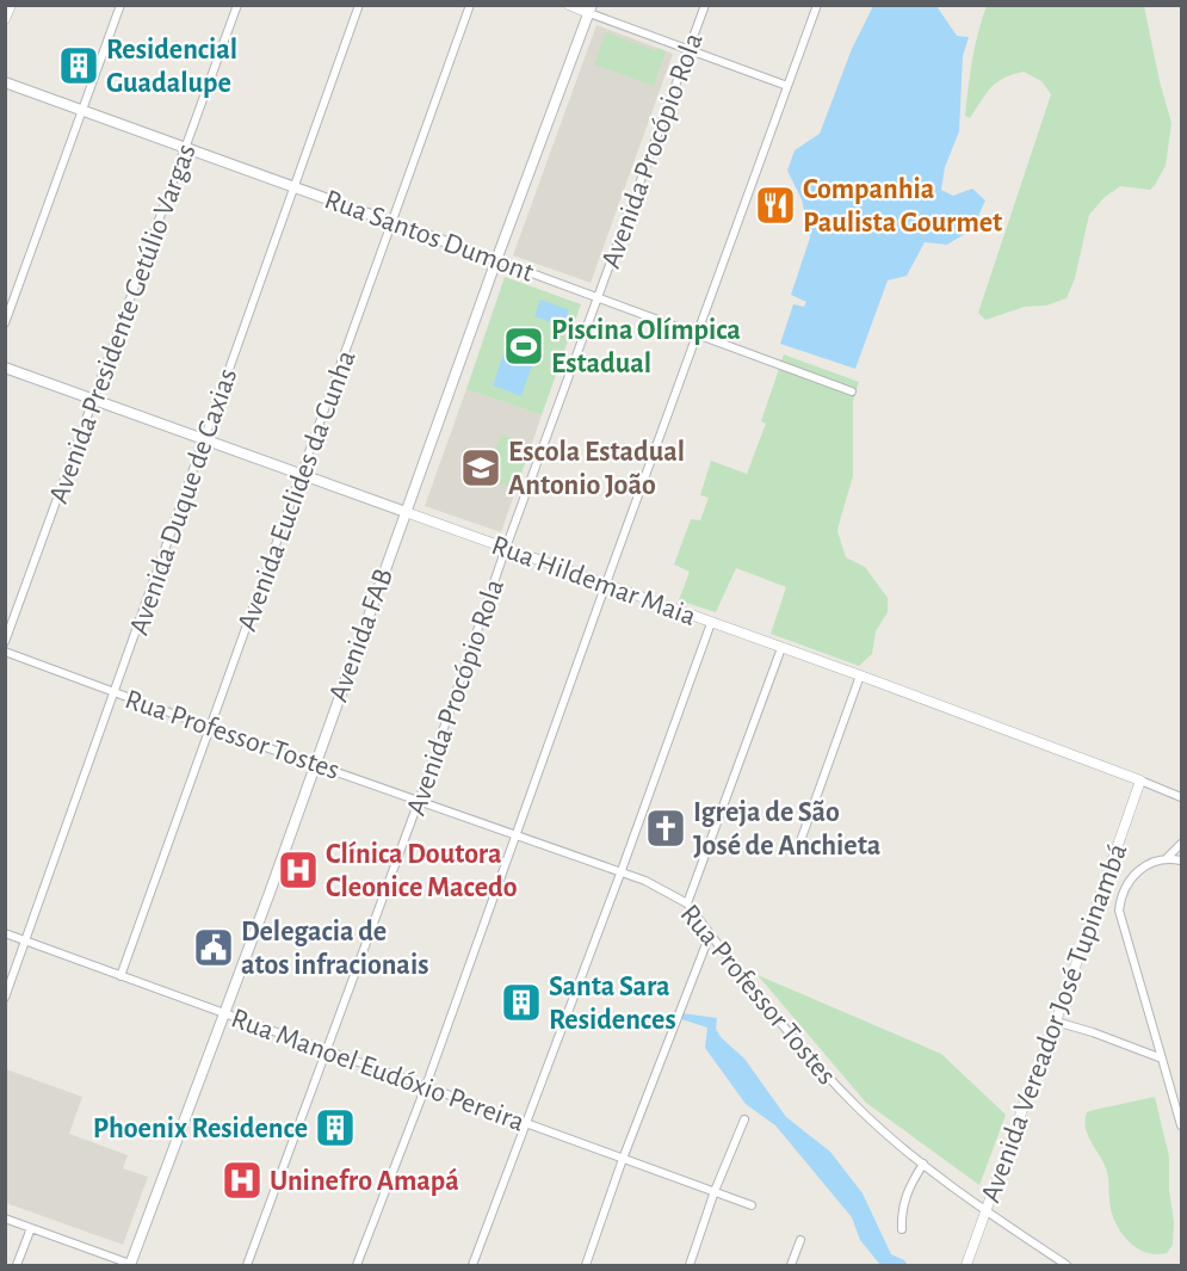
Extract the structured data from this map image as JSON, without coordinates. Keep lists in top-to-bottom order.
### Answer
{
  "streets": {
    "main road": ["Rua Santos Dumont", "Rua Hildemar Maia", "Avenida FAB"],
    "street": [
      "Avenida Procópio Rola",
      "Avenida Presidente Getúlio Vargas",
      "Avenida Euclides da Cunha",
      "Avenida Duque de Caxias",
      "Rua Professor Tostes",
      "Avenida Vereador José Tupinambá",
      "Rua Manoel Eudóxio Pereira"
    ]
  },
  "crossings": [
    ["Avenida Procópio Rola", "Rua Santos Dumont"],
    ["Avenida Procópio Rola", "Rua Hildemar Maia"],
    ["Avenida Procópio Rola", "Rua Professor Tostes"],
    ["Avenida Procópio Rola", "Rua Manoel Eudóxio Pereira"],
    ["Rua Santos Dumont", "Avenida Presidente Getúlio Vargas"],
    ["Rua Santos Dumont", "Avenida Euclides da Cunha"],
    ["Rua Santos Dumont", "Avenida Duque de Caxias"],
    ["Rua Santos Dumont", "Avenida FAB"],
    ["Avenida Presidente Getúlio Vargas", "Rua Hildemar Maia"],
    ["Avenida Euclides da Cunha", "Rua Hildemar Maia"],
    ["Avenida Euclides da Cunha", "Rua Professor Tostes"],
    ["Avenida Euclides da Cunha", "Rua Manoel Eudóxio Pereira"],
    ["Avenida Duque de Caxias", "Rua Hildemar Maia"],
    ["Avenida Duque de Caxias", "Rua Professor Tostes"],
    ["Avenida Duque de Caxias", "Rua Manoel Eudóxio Pereira"],
    ["Rua Hildemar Maia", "Avenida FAB"],
    ["Rua Hildemar Maia", "Avenida Vereador José Tupinambá"],
    ["Avenida FAB", "Rua Professor Tostes"],
    ["Avenida FAB", "Rua Manoel Eudóxio Pereira"],
    ["Rua Professor Tostes", "Avenida Vereador José Tupinambá"]
  ],
  "places": {
    "building": ["Residencial Guadalupe", "Santa Sara Residences", "Phoenix Residence"],
    "restaurant": ["Companhia Paulista Gourmet"],
    "sports": ["Piscina Olímpica Estadual"],
    "school or university": ["Escola Estadual Antonio João"],
    "church": ["Igreja de São José de Anchieta"],
    "hospital": ["Clínica Doutora Cleonice Macedo", "Uninefro Amapá"],
    "public building": ["Delegacia de atos infracionais"]
  }
}
